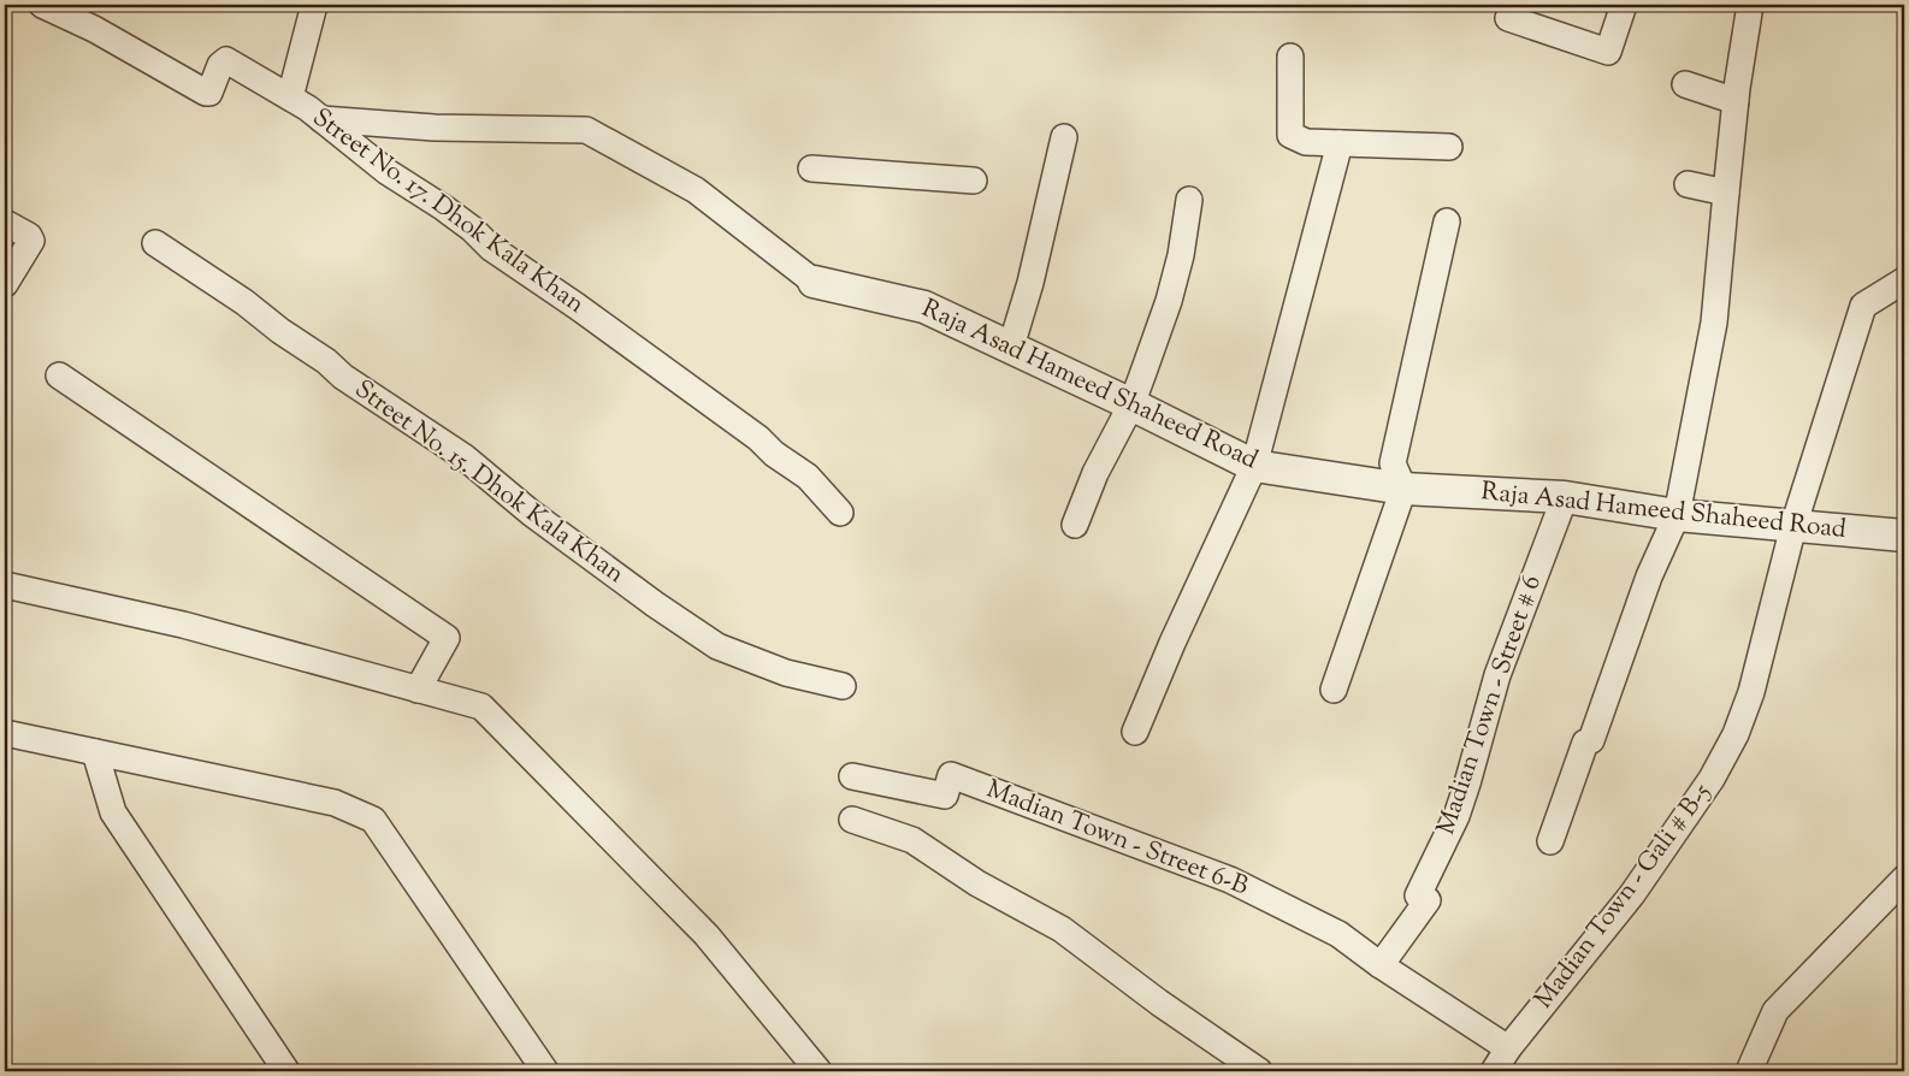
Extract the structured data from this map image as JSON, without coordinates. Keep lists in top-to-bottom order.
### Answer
{
  "streets": {
    "street": [
      "Street No. 17. Dhok Kala Khan",
      "Raja Asad Hameed Shaheed Road",
      "Street No. 15. Dhok Kala Khan",
      "Madian Town - Street # 6",
      "Madian Town - Street 6-B",
      "Madian Town - Gali # B-5"
    ]
  },
  "crossings": [
    ["Raja Asad Hameed Shaheed Road", "Madian Town - Street # 6"],
    ["Raja Asad Hameed Shaheed Road", "Madian Town - Gali # B-5"],
    ["Madian Town - Street # 6", "Madian Town - Street 6-B"]
  ]
}
